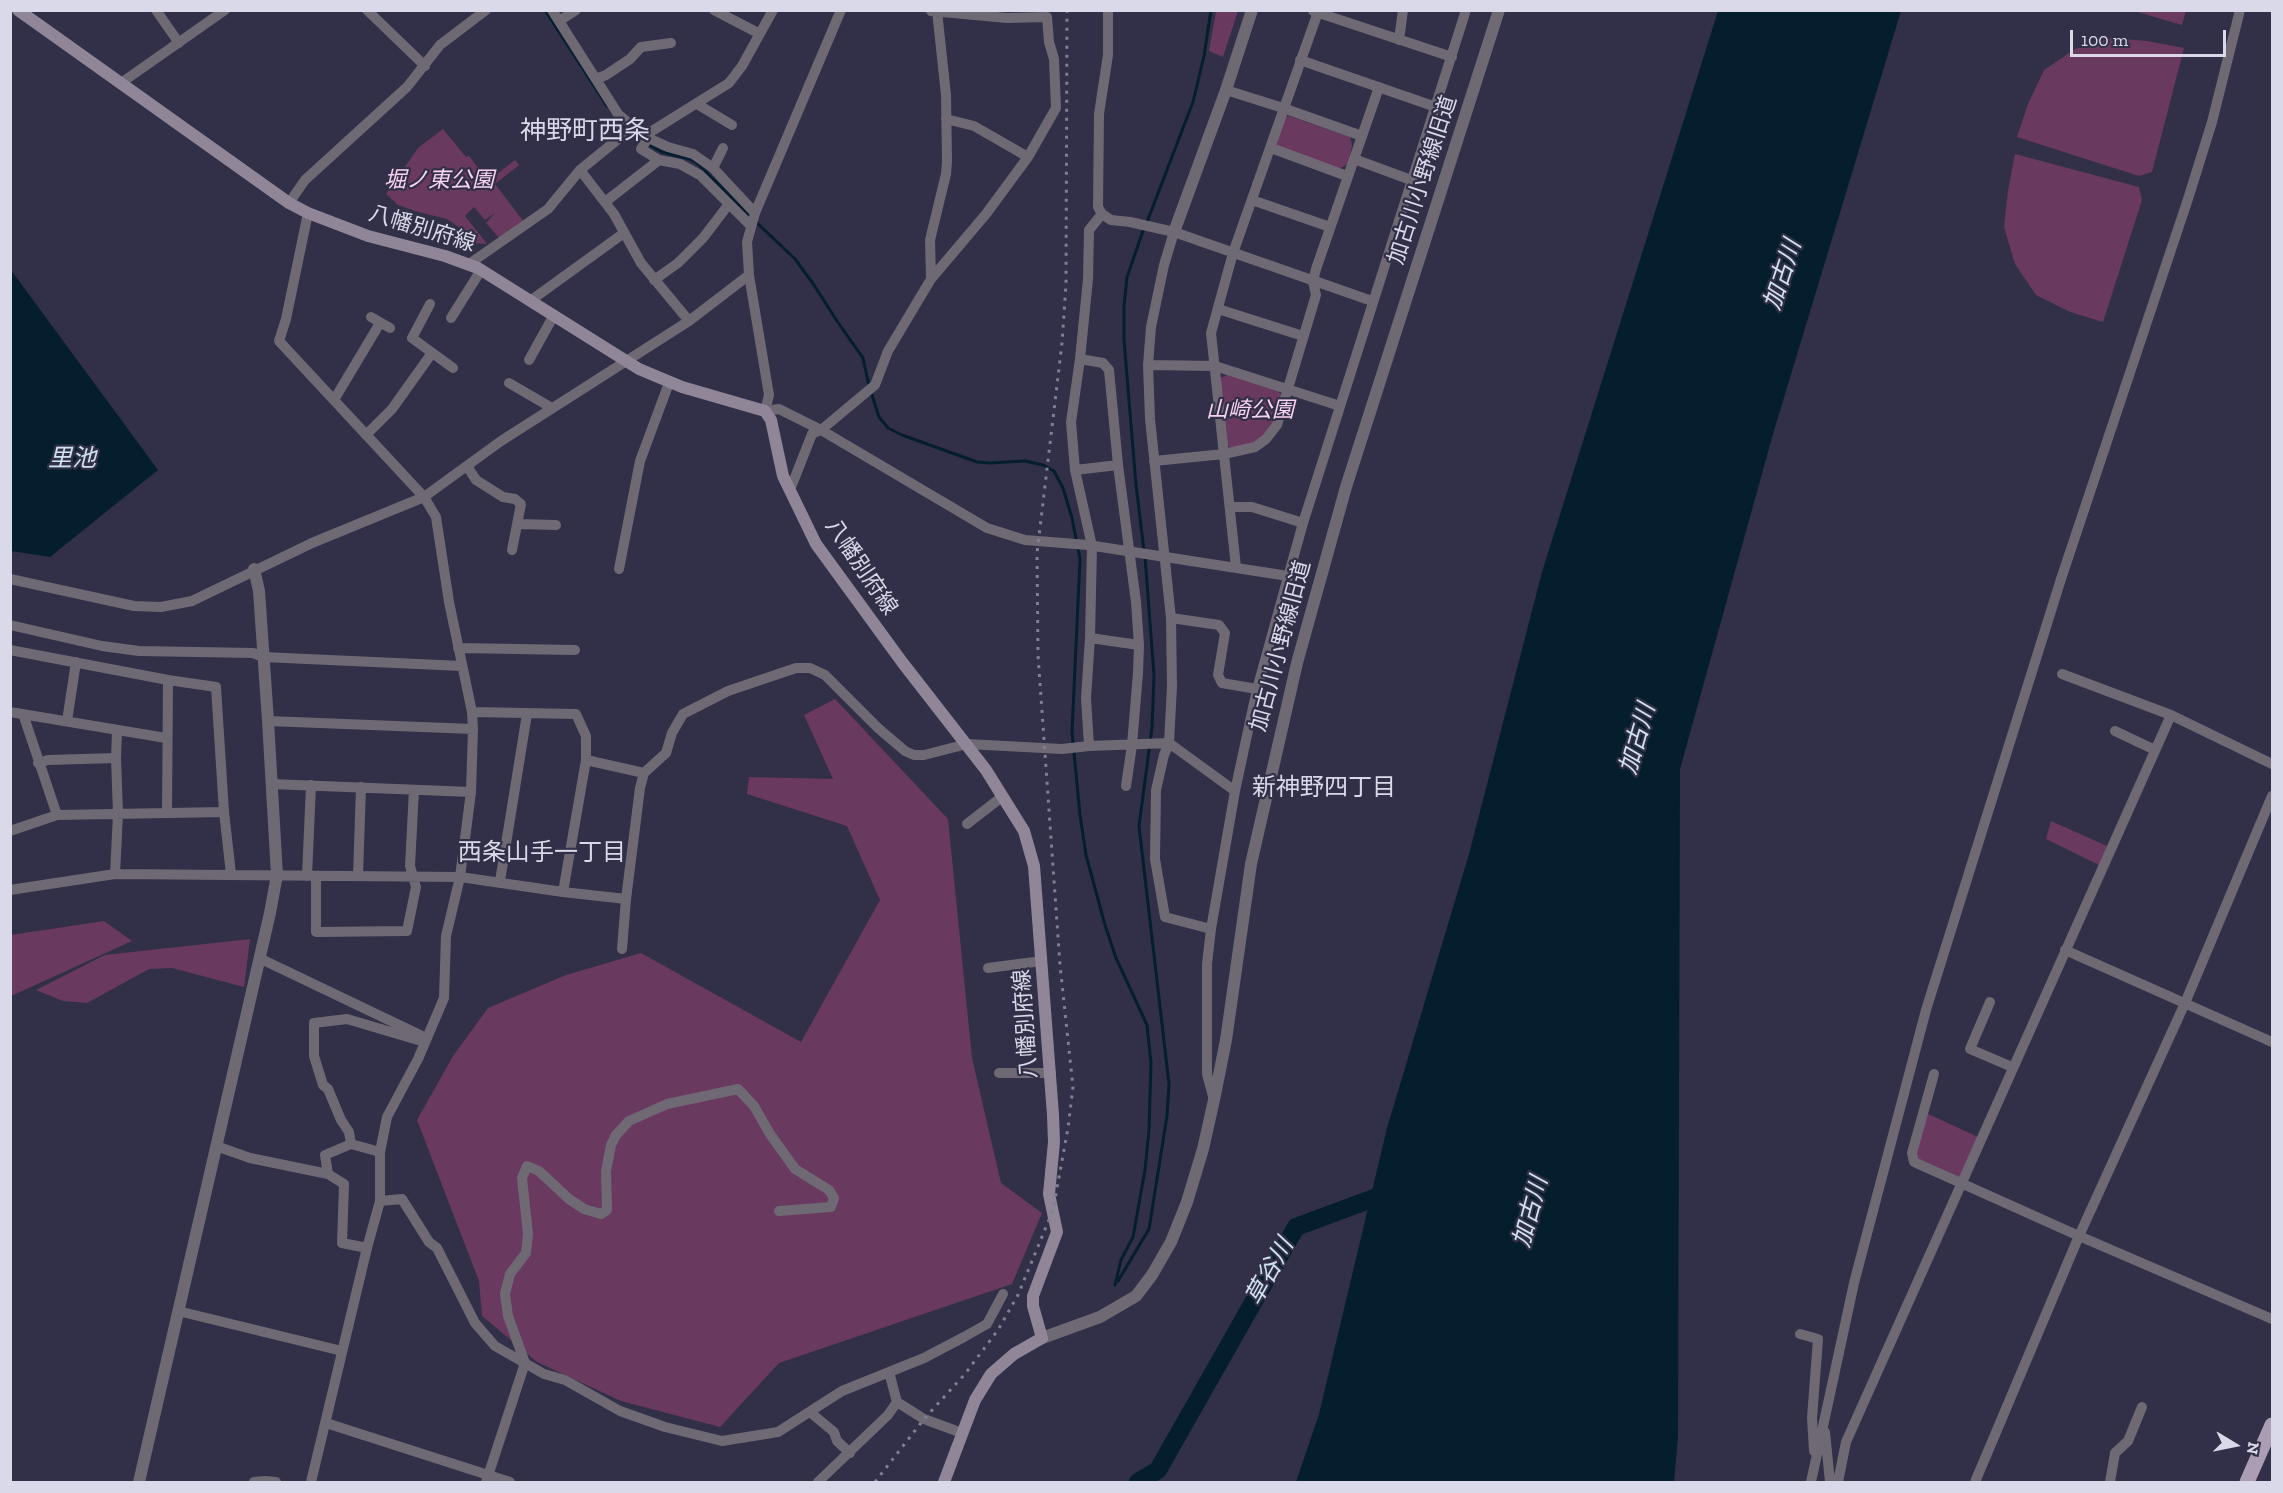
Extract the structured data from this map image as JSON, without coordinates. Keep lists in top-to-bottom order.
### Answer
{
  "streets": {
    "main road": ["八幡別府線"],
    "street": ["加古川小野線旧道"]
  },
  "crossings": [
    ["加古川小野線旧道", "八幡別府線"]
  ],
  "districts": ["神野町西条", "新神野四丁目", "西条山手一丁目"],
  "water": ["加古川", "里池", "草谷川"],
  "parks": ["堀ノ東公園", "山崎公園"],
  "scale_bar": "100 m",
  "north": "right"
}
